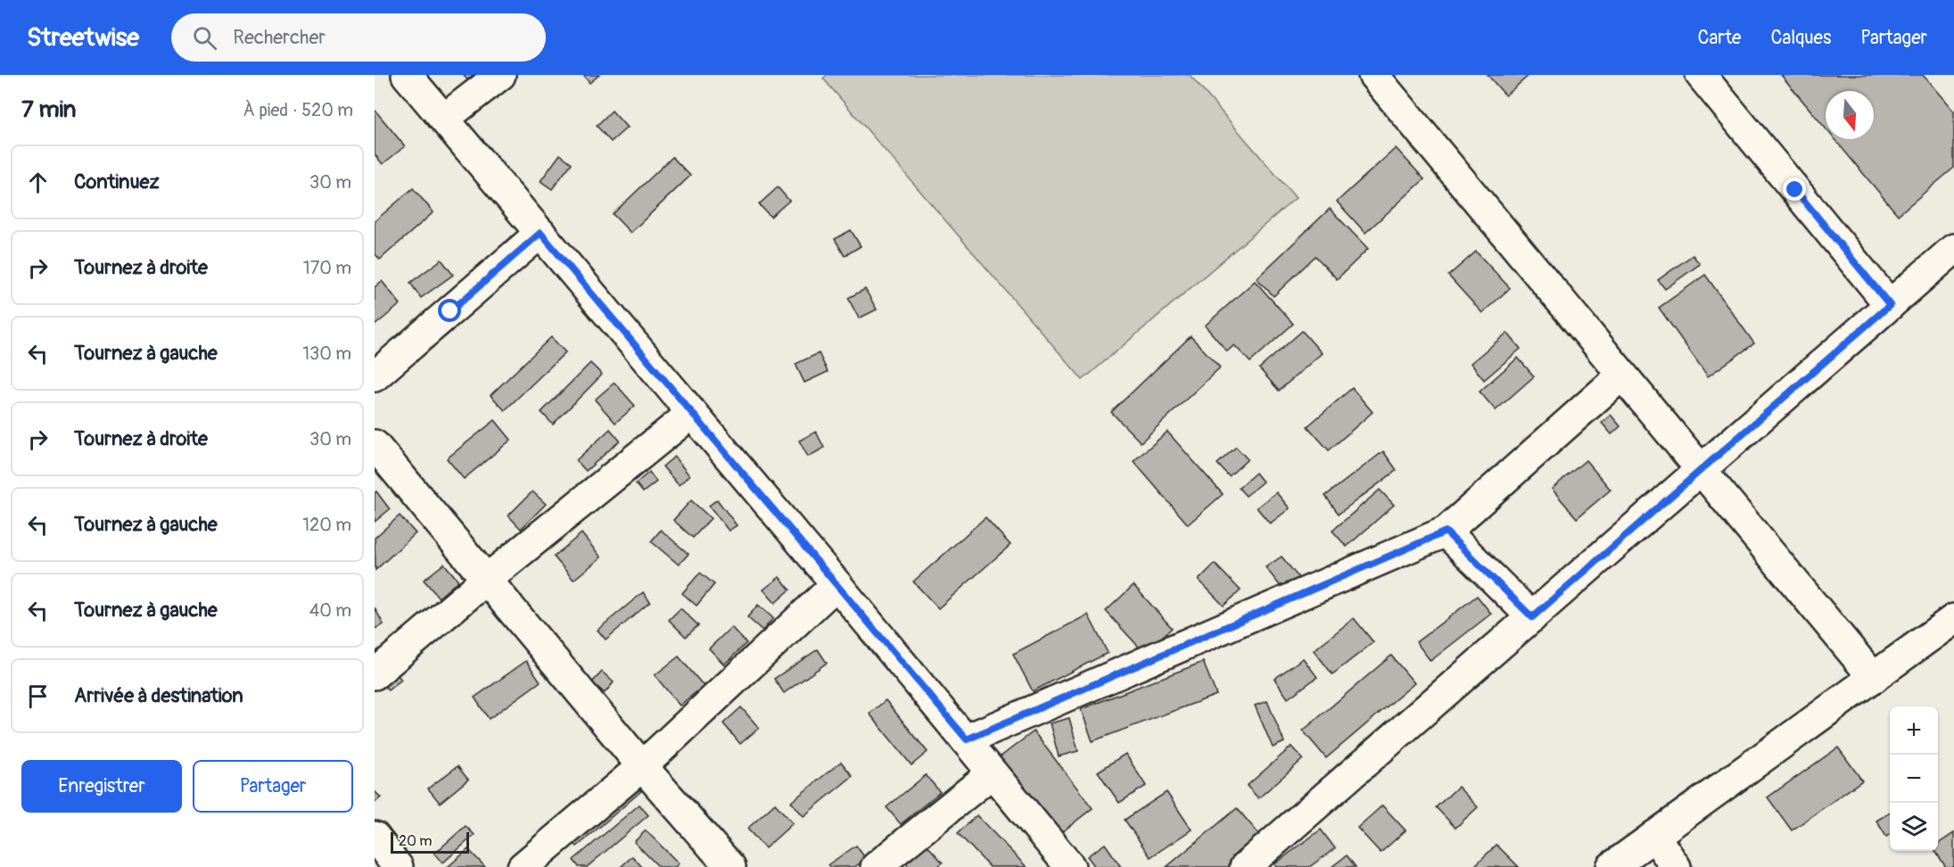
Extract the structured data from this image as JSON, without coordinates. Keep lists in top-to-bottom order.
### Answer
{
  "scale_bar": "20 m",
  "north": "bottom",
  "page": {
    "header": "Streetwise",
    "search": "Rechercher",
    "nav": ["Carte", "Calques", "Partager"],
    "heading": ["7 min", "À pied · 520 m"],
    "list": [
      ["Continuez", "30 m"],
      ["Tournez à droite", "170 m"],
      ["Tournez à gauche", "130 m"],
      ["Tournez à droite", "30 m"],
      ["Tournez à gauche", "120 m"],
      ["Tournez à gauche", "40 m"],
      "Arrivée à destination"
    ],
    "map_buttons": ["+", "−"],
    "buttons": ["Enregistrer", "Partager"],
    "scale": "20 m"
  }
}
